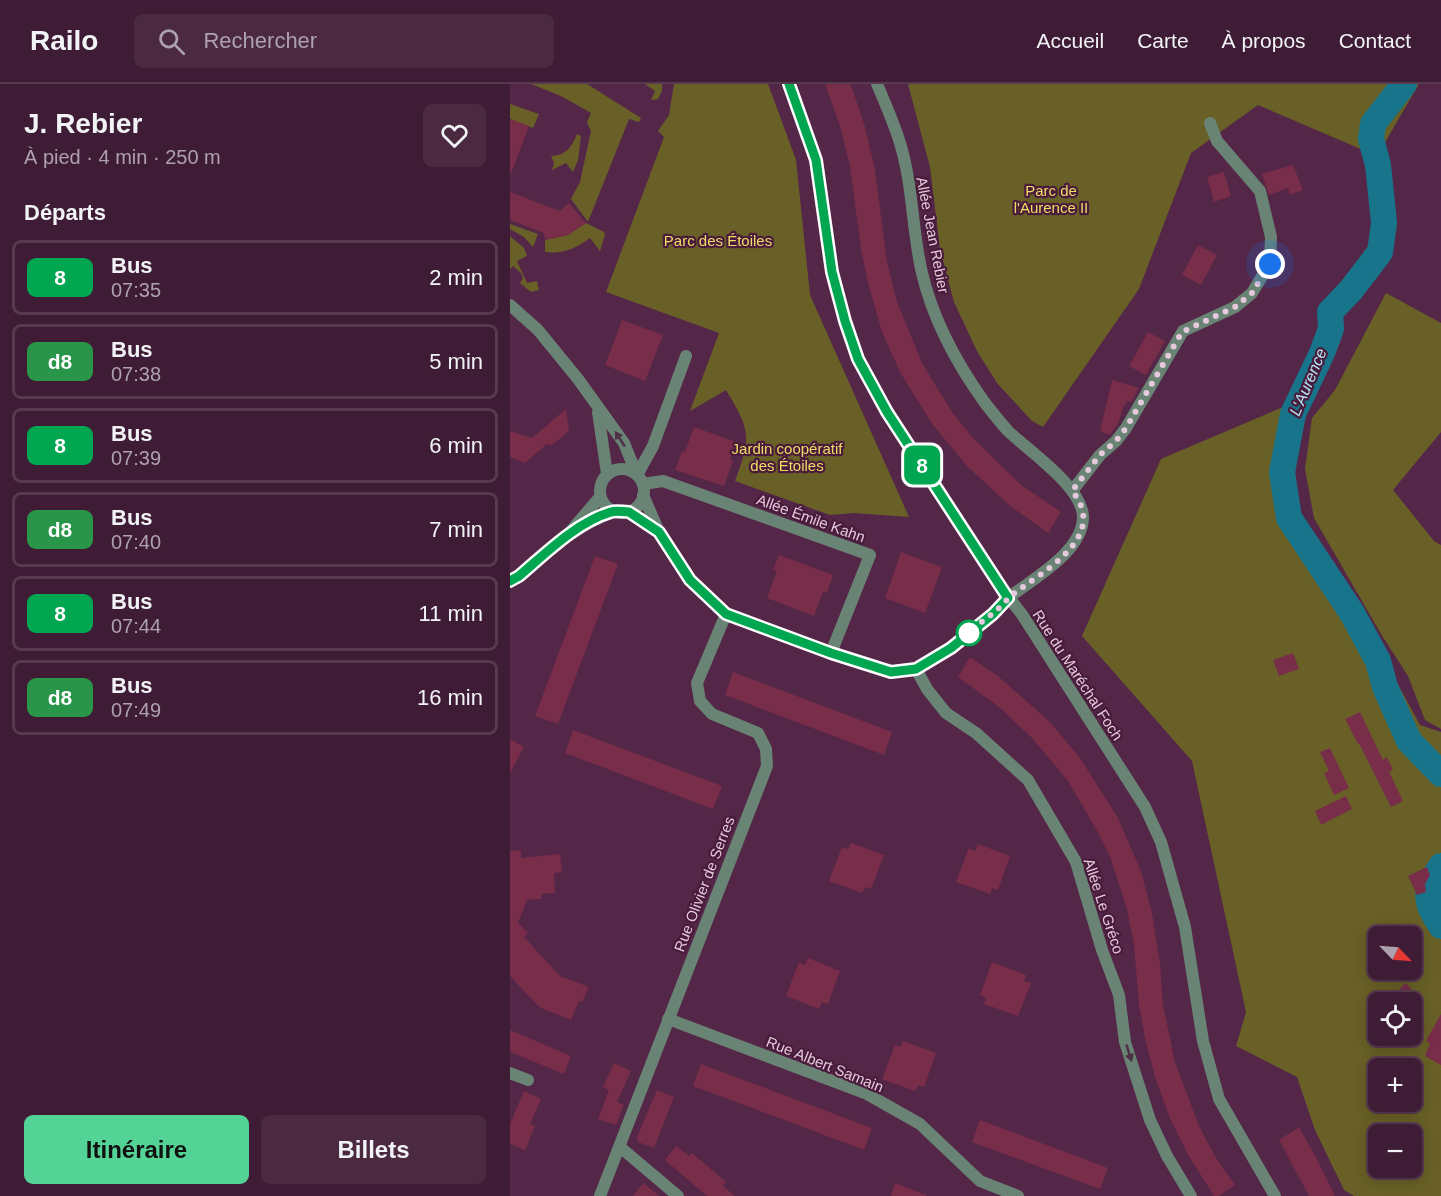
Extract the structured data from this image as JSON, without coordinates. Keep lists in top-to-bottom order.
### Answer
{
  "streets": {
    "street": [
      "Allée Jean Rebier",
      "Allée Émile Kahn",
      "Rue du Maréchal Foch",
      "Rue Olivier de Serres",
      "Allée Le Gréco",
      "Rue Albert Samain"
    ]
  },
  "crossings": [
    ["Allée Jean Rebier", "Rue du Maréchal Foch"],
    ["Allée Jean Rebier", "Allée Le Gréco"],
    ["Rue Olivier de Serres", "Rue Albert Samain"]
  ],
  "one_way": ["Allée Le Gréco"],
  "water": ["L'Aurence"],
  "parks": ["Parc de l'Aurence II", "Parc des Étoiles", "Jardin coopératif des Étoiles"],
  "lines": ["bus line 8"],
  "north": "bottom right",
  "page": {
    "header": "Railo",
    "search": "Rechercher",
    "nav": [
      "Accueil",
      "Carte",
      "À propos",
      "Contact"
    ],
    "heading": [
      ["J. Rebier", "À pied · 4 min · 250 m"],
      "Départs"
    ],
    "on_map": "8",
    "list": [
      {
        "mark": "8",
        "name": "Bus",
        "note": "07:35",
        "value": "2 min"
      },
      {
        "mark": "d8",
        "name": "Bus",
        "note": "07:38",
        "value": "5 min"
      },
      {
        "mark": "8",
        "name": "Bus",
        "note": "07:39",
        "value": "6 min"
      },
      {
        "mark": "d8",
        "name": "Bus",
        "note": "07:40",
        "value": "7 min"
      },
      {
        "mark": "8",
        "name": "Bus",
        "note": "07:44",
        "value": "11 min"
      },
      {
        "mark": "d8",
        "name": "Bus",
        "note": "07:49",
        "value": "16 min"
      }
    ],
    "map_buttons": ["+", "−"],
    "buttons": ["Itinéraire", "Billets"]
  }
}
